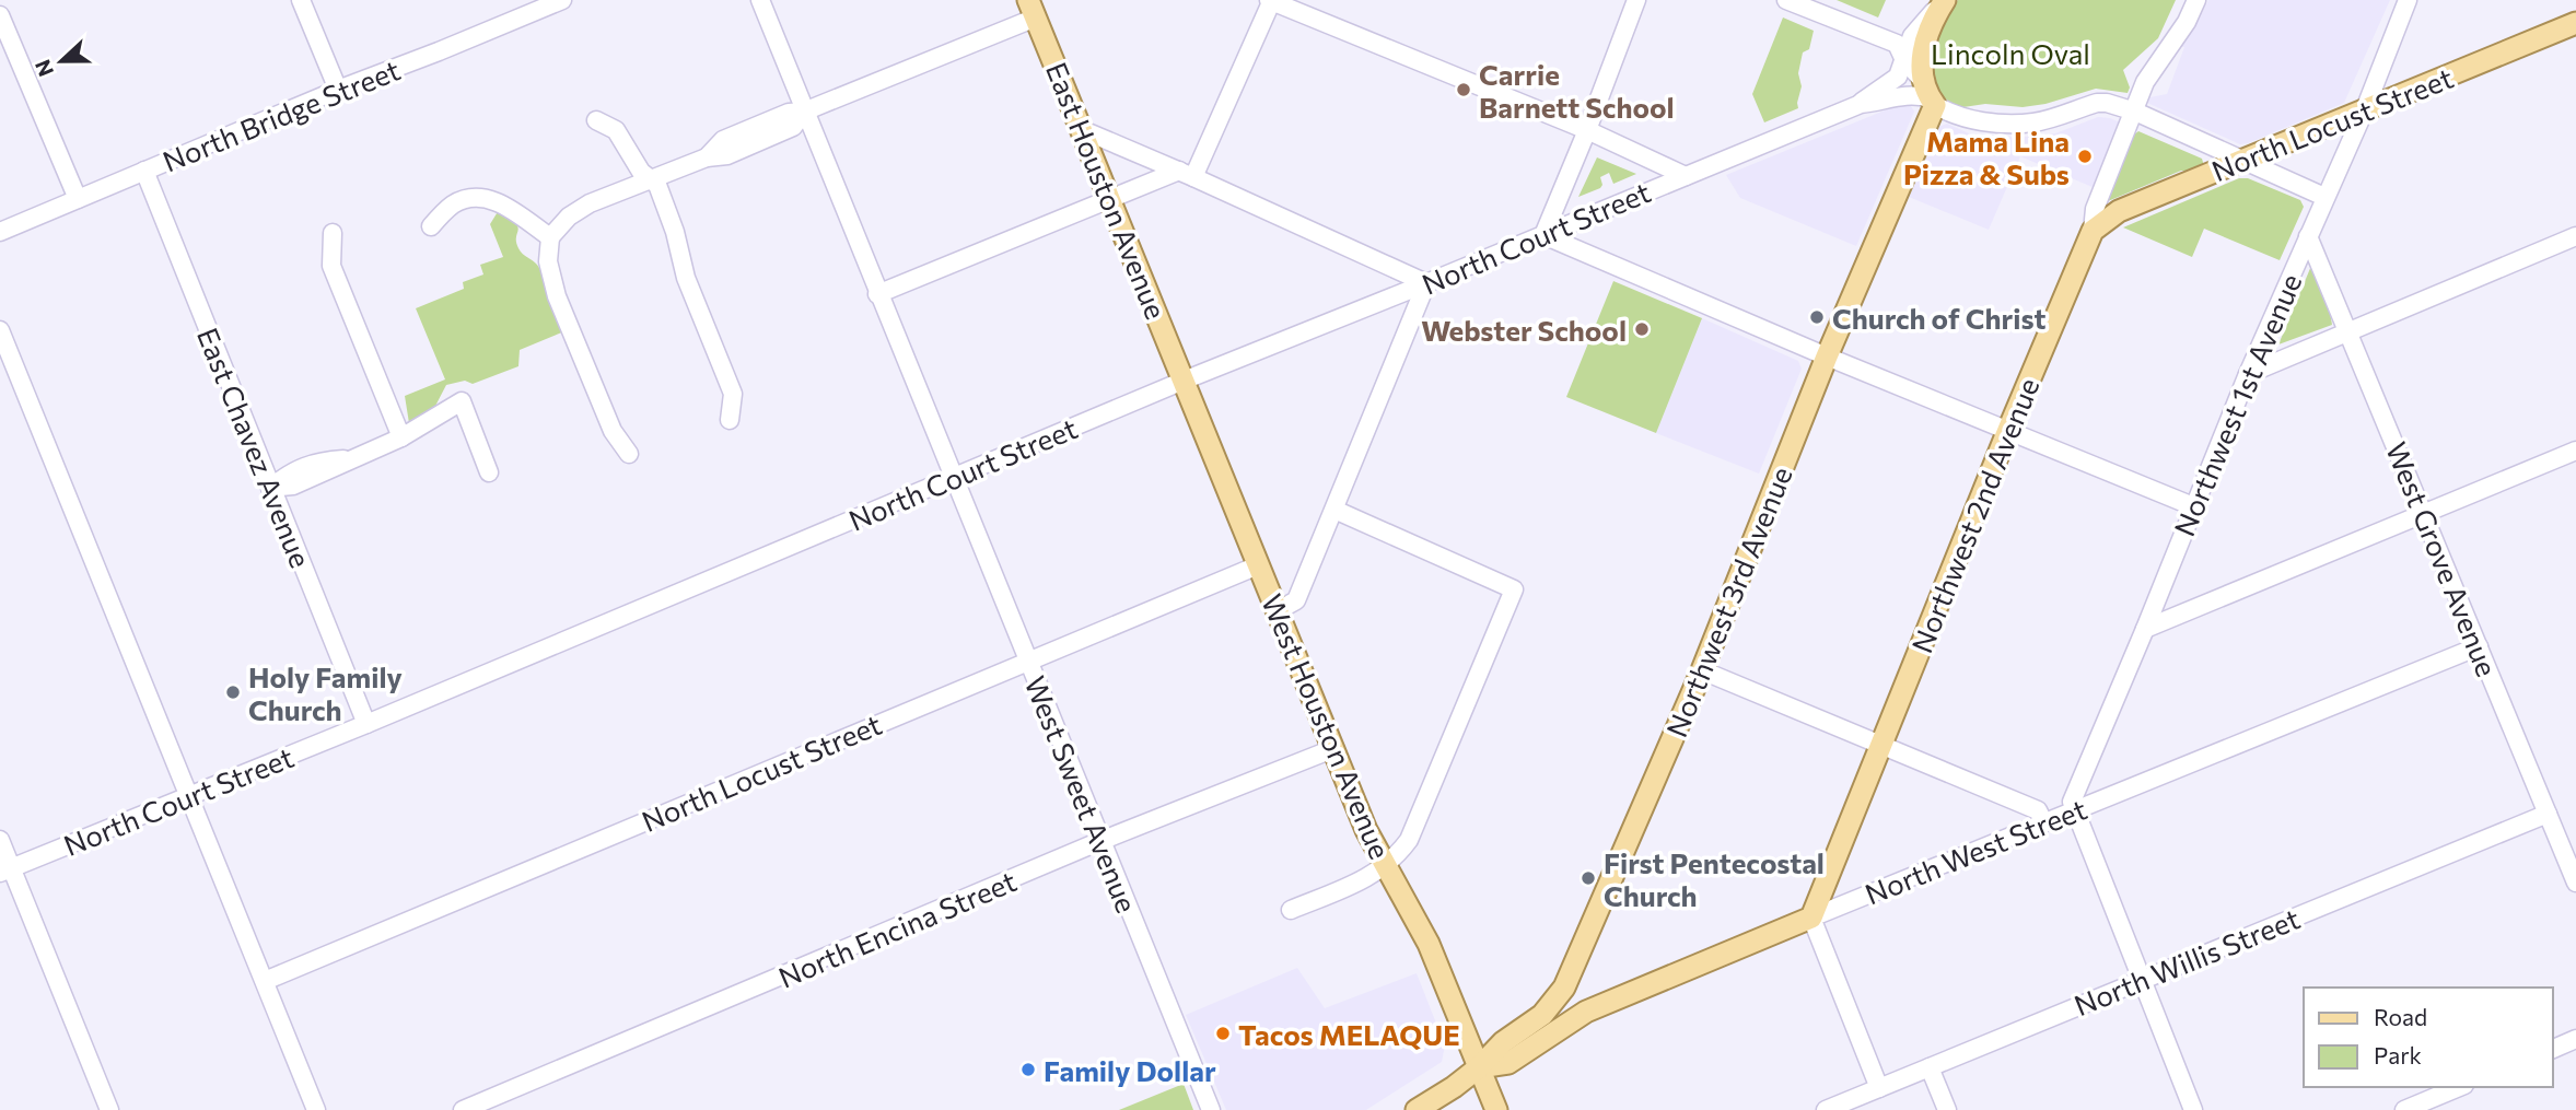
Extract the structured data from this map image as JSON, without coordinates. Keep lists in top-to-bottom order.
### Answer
{
  "streets": {
    "main road": [
      "North Locust Street",
      "East Houston Avenue",
      "Northwest 2nd Avenue",
      "Northwest 3rd Avenue",
      "West Houston Avenue",
      "North West Street"
    ],
    "street": [
      "North Bridge Street",
      "North Court Street",
      "Northwest 1st Avenue",
      "East Chavez Avenue",
      "West Grove Avenue",
      "West Sweet Avenue",
      "North Encina Street",
      "North Willis Street"
    ]
  },
  "crossings": [
    ["North Bridge Street", "East Chavez Avenue"],
    ["North Locust Street", "Northwest 1st Avenue"],
    ["North Locust Street", "Northwest 2nd Avenue"],
    ["North Locust Street", "West Houston Avenue"],
    ["North Locust Street", "West Sweet Avenue"],
    ["East Houston Avenue", "North Court Street"],
    ["East Houston Avenue", "West Houston Avenue"],
    ["North Court Street", "East Chavez Avenue"],
    ["North Court Street", "Northwest 3rd Avenue"],
    ["North Court Street", "West Houston Avenue"],
    ["North Court Street", "West Sweet Avenue"],
    ["Northwest 1st Avenue", "West Grove Avenue"],
    ["Northwest 1st Avenue", "North West Street"],
    ["Northwest 2nd Avenue", "North West Street"],
    ["West Grove Avenue", "North West Street"],
    ["West Grove Avenue", "North Willis Street"],
    ["Northwest 3rd Avenue", "West Houston Avenue"],
    ["Northwest 3rd Avenue", "North West Street"],
    ["West Houston Avenue", "North West Street"],
    ["West Houston Avenue", "North Encina Street"],
    ["West Sweet Avenue", "North Encina Street"]
  ],
  "parks": ["Lincoln Oval"],
  "places": [
    "Carrie Barnett School",
    "Mama Lina Pizza & Subs",
    "Church of Christ",
    "Webster School",
    "Holy Family Church",
    "First Pentecostal Church",
    "Tacos MELAQUE",
    "Family Dollar"
  ],
  "legend": ["Road", "Park"],
  "north": "left"
}
